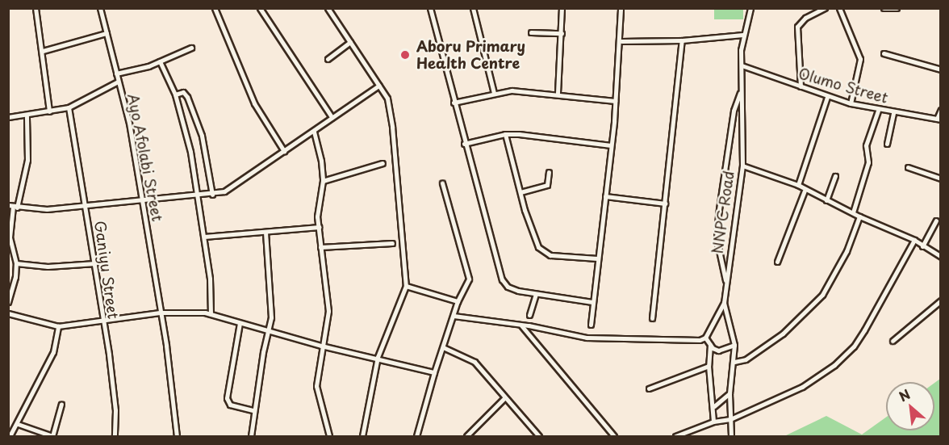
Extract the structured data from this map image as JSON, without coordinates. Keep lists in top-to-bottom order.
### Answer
{
  "streets": {
    "street": [
      "Olumo Street",
      "Ayo Afolabi Street",
      "NNPC Road",
      "Ganiyu Street"
    ]
  },
  "crossings": [
    ["Olumo Street", "NNPC Road"]
  ],
  "places": ["Aboru Primary Health Centre"],
  "north": "top left"
}
